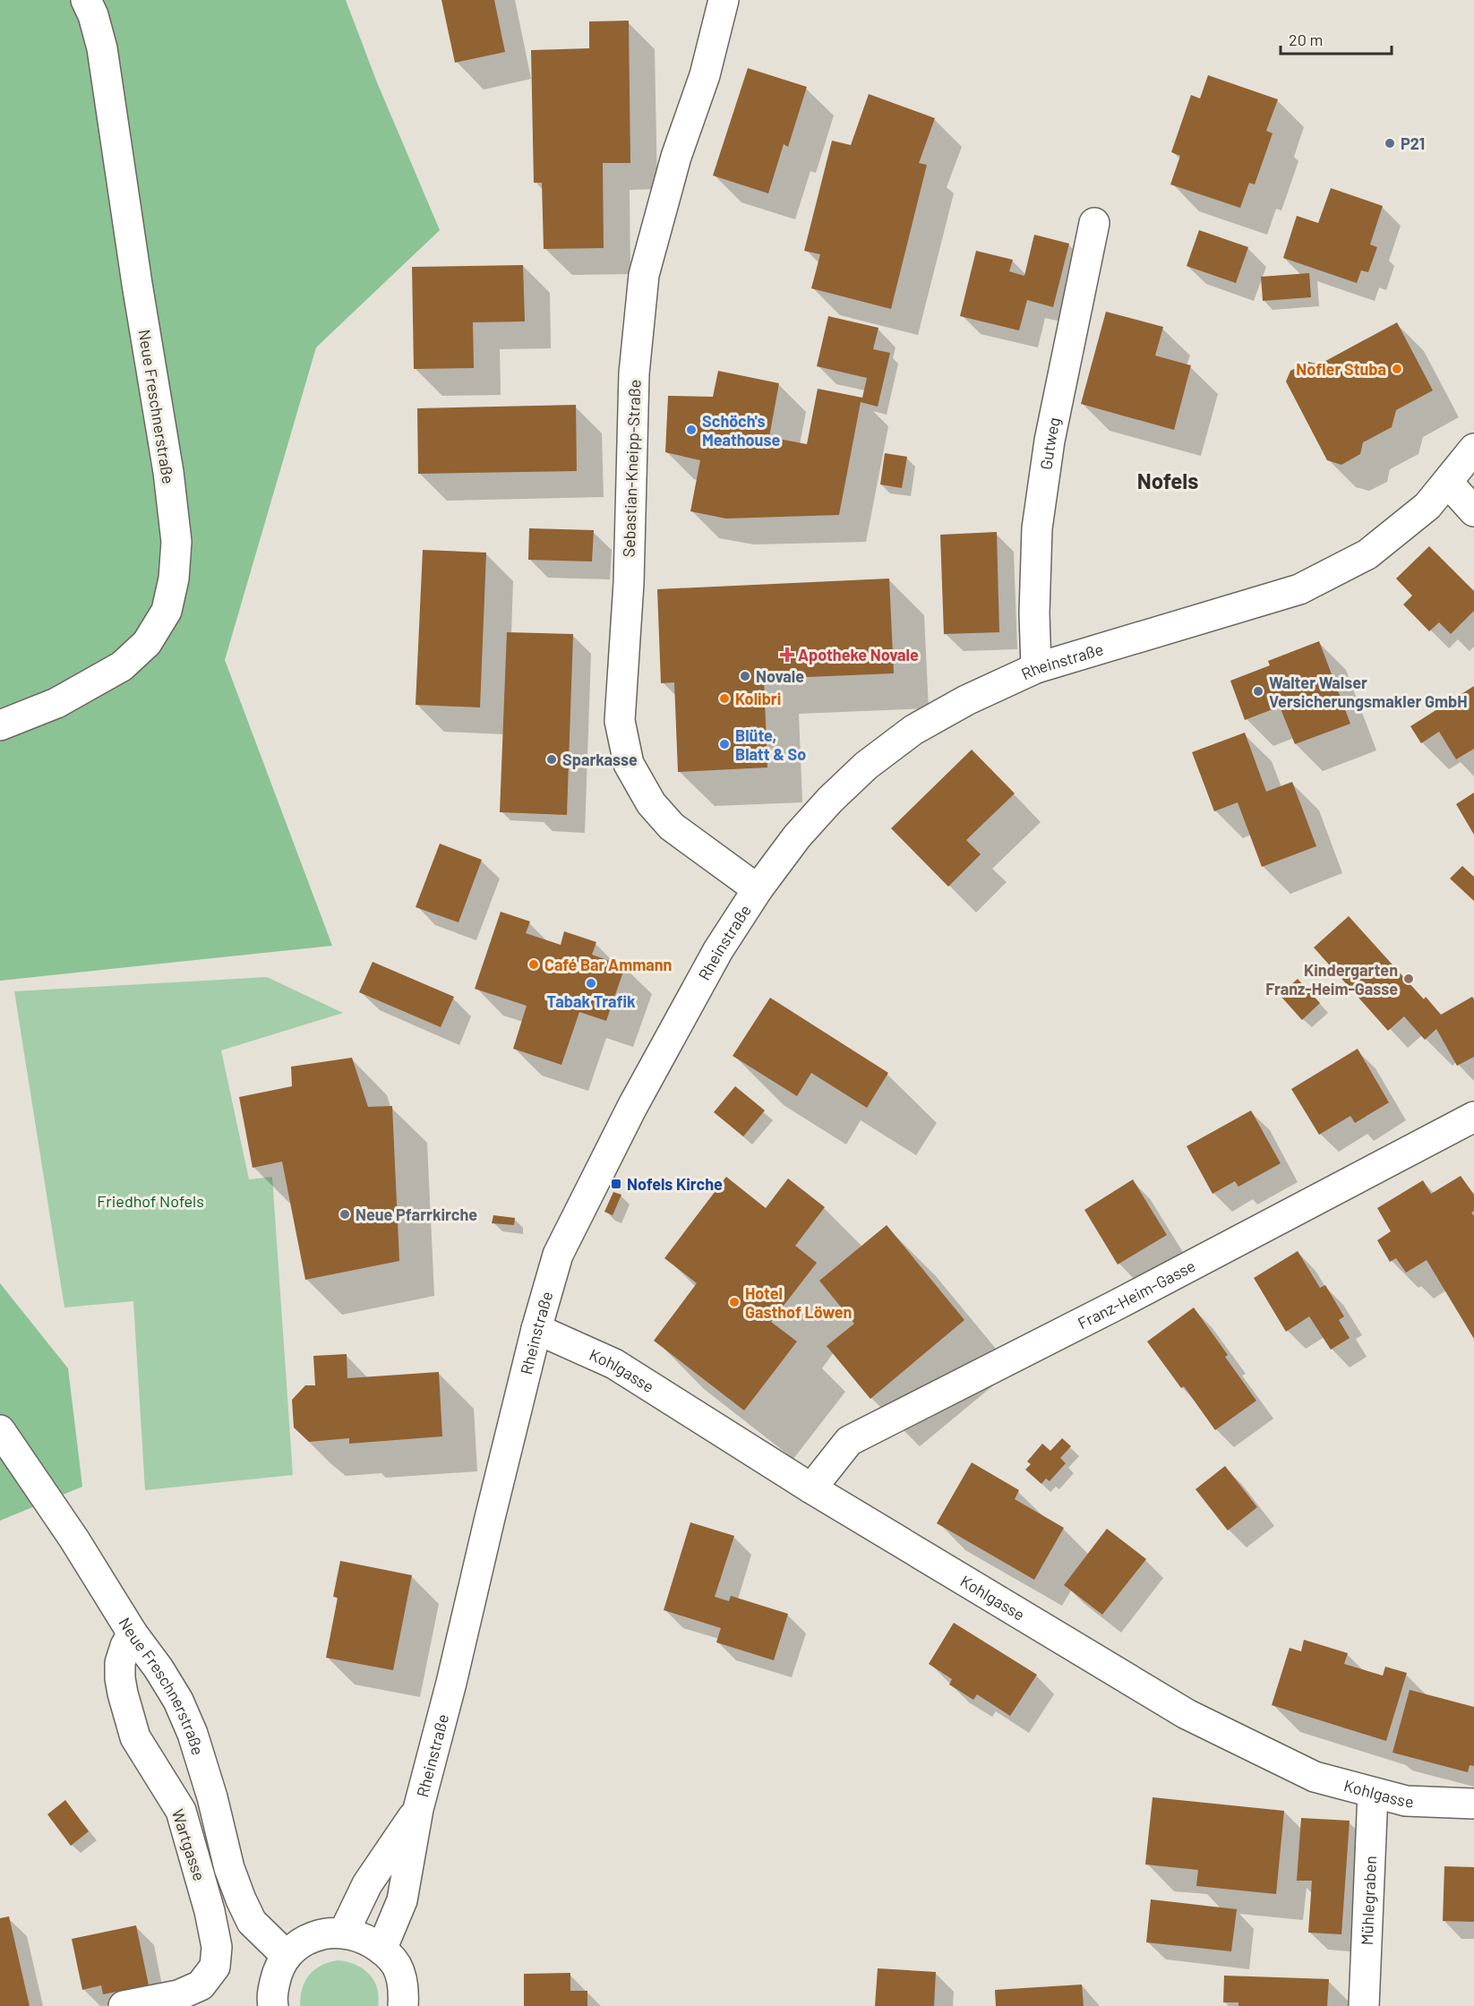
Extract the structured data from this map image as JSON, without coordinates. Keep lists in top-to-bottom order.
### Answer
{
  "streets": {
    "street": [
      "Neue Freschnerstraße",
      "Gutweg",
      "Sebastian-Kneipp-Straße",
      "Rheinstraße",
      "Franz-Heim-Gasse",
      "Kohlgasse",
      "Wartgasse",
      "Mühlegraben"
    ]
  },
  "crossings": [
    ["Neue Freschnerstraße", "Wartgasse"],
    ["Gutweg", "Rheinstraße"],
    ["Sebastian-Kneipp-Straße", "Rheinstraße"],
    ["Rheinstraße", "Kohlgasse"],
    ["Franz-Heim-Gasse", "Kohlgasse"],
    ["Kohlgasse", "Mühlegraben"]
  ],
  "districts": ["Nofels"],
  "parks": ["Friedhof Nofels"],
  "places": {
    "other": [
      "P21",
      "Nofler Stuba",
      "Schöch's Meathouse",
      "Novale",
      "Walter Walser Versicherungsmakler GmbH",
      "Kolibri",
      "Blüte, Blatt & So",
      "Sparkasse",
      "Café Bar Ammann",
      "Kindergarten Franz-Heim-Gasse",
      "Tabak Trafik",
      "Neue Pfarrkirche",
      "Hotel Gasthof Löwen"
    ],
    "health": ["Apotheke Novale"],
    "transit": ["Nofels Kirche"]
  },
  "scale_bar": "20 m"
}
